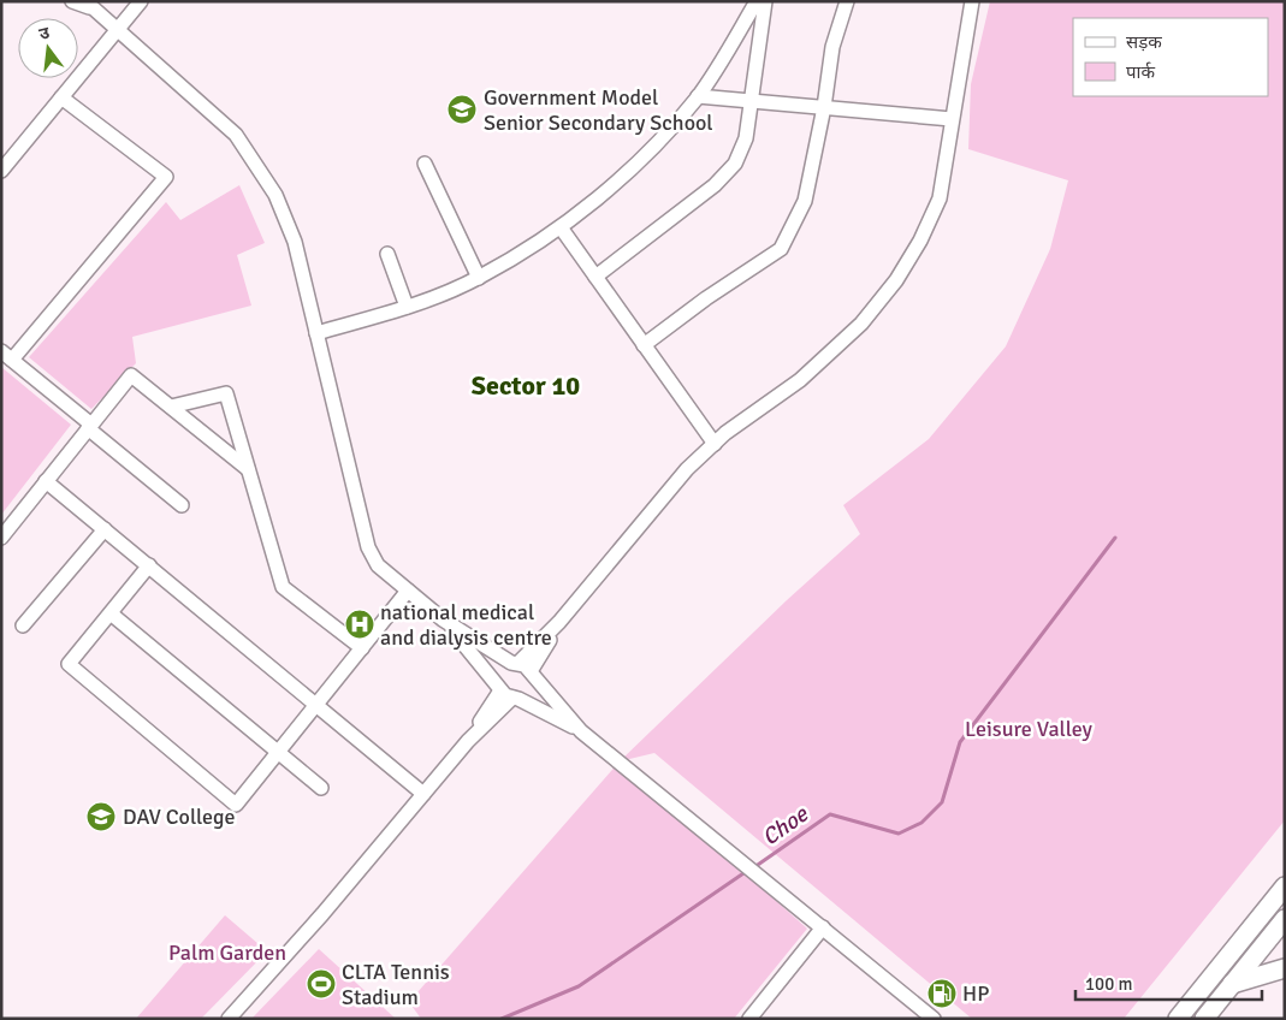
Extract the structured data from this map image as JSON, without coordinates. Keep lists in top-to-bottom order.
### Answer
{
  "districts": ["Sector 10"],
  "water": ["Choe"],
  "parks": ["Leisure Valley", "Palm Garden"],
  "places": {
    "school or university": ["Government Model Senior Secondary School", "DAV College"],
    "hospital": ["national medical and dialysis centre"],
    "sports": ["CLTA Tennis Stadium"],
    "fuel station": ["HP"]
  },
  "legend": ["सड़क", "पार्क"],
  "scale_bar": "100 m",
  "north": "top"
}
